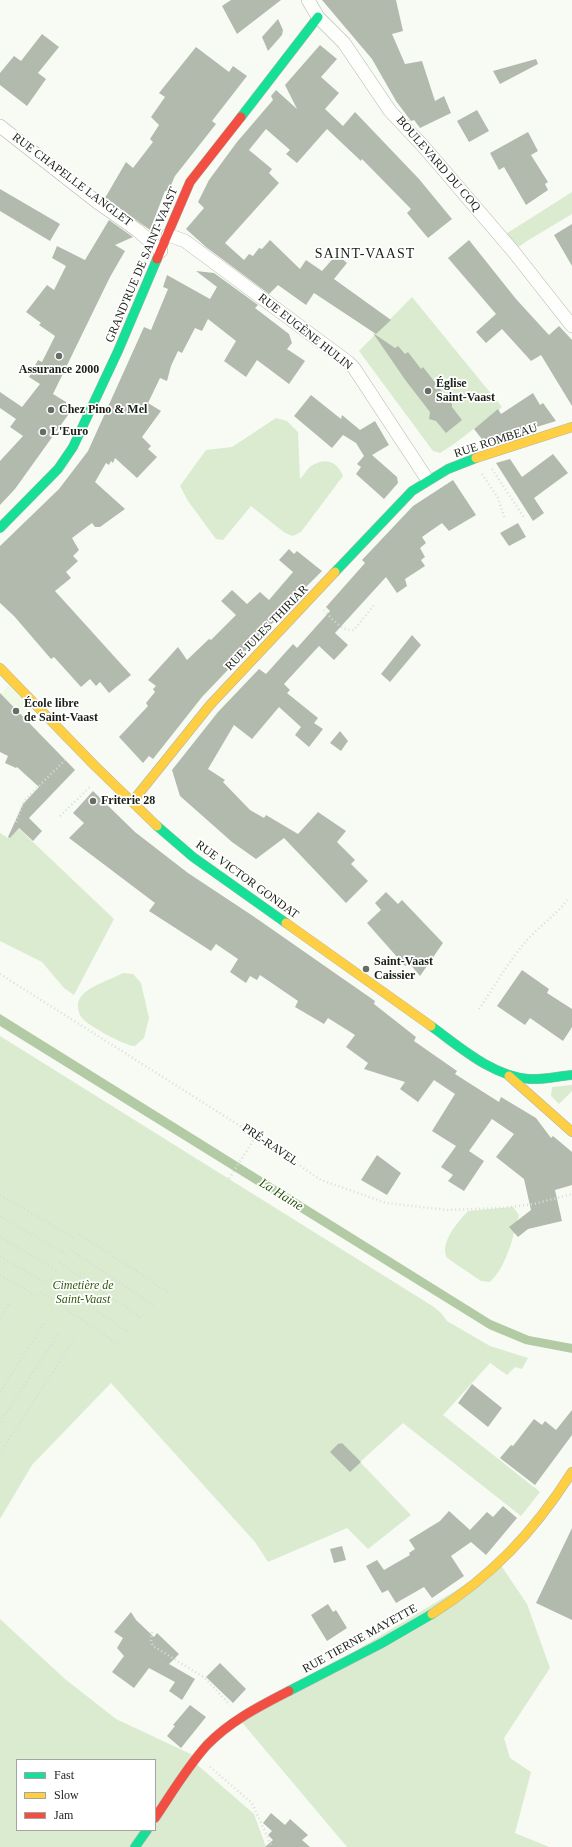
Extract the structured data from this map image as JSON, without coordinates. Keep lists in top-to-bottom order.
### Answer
{
  "streets": {
    "street": [
      "BOULEVARD DU COQ",
      "RUE CHAPELLE LANGLET",
      "GRAND'RUE DE SAINT-VAAST",
      "RUE EUGÈNE HULIN",
      "RUE ROMBEAU",
      "RUE JULES THIRIAR",
      "RUE VICTOR GONDAT",
      "RUE TIERNE MAYETTE"
    ],
    "path": ["PRÉ-RAVEL"]
  },
  "crossings": [
    ["BOULEVARD DU COQ", "GRAND'RUE DE SAINT-VAAST"],
    ["RUE CHAPELLE LANGLET", "GRAND'RUE DE SAINT-VAAST"],
    ["GRAND'RUE DE SAINT-VAAST", "RUE EUGÈNE HULIN"],
    ["RUE EUGÈNE HULIN", "RUE ROMBEAU"],
    ["RUE EUGÈNE HULIN", "RUE JULES THIRIAR"],
    ["RUE ROMBEAU", "RUE JULES THIRIAR"],
    ["RUE JULES THIRIAR", "RUE VICTOR GONDAT"]
  ],
  "districts": ["SAINT-VAAST"],
  "water": ["La Haine"],
  "parks": ["Cimetière de Saint-Vaast"],
  "places": [
    "Assurance 2000",
    "Église Saint-Vaast",
    "Chez Pino & Mel",
    "L'Euro",
    "École libre de Saint-Vaast",
    "Friterie 28",
    "Saint-Vaast Caissier"
  ],
  "legend": ["Fast", "Slow", "Jam"]
}
